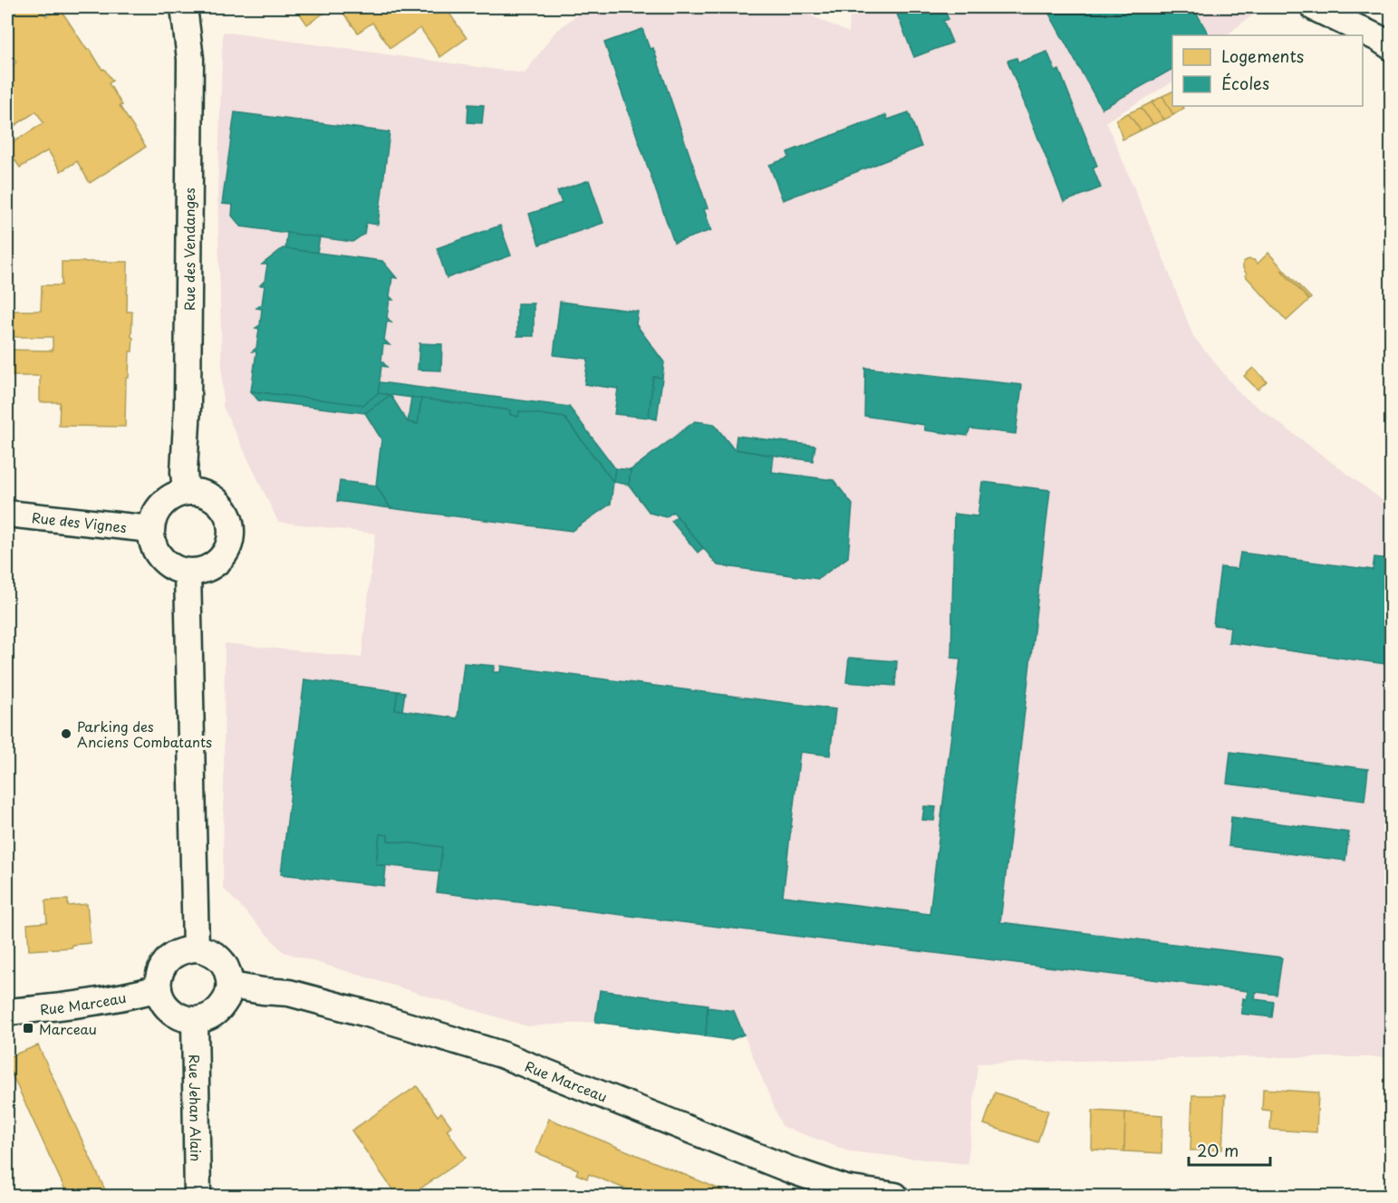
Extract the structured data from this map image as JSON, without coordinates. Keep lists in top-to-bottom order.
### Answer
{
  "streets": {
    "street": [
      "Rue des Vendanges",
      "Rue des Vignes",
      "Rue Marceau",
      "Rue Jehan Alain"
    ]
  },
  "crossings": [
    ["Rue des Vendanges", "Rue des Vignes"],
    ["Rue Marceau", "Rue Jehan Alain"]
  ],
  "places": {
    "other": ["Parking des Anciens Combatants"],
    "transit": ["Marceau"]
  },
  "legend": ["Logements", "Écoles"],
  "scale_bar": "20 m"
}
